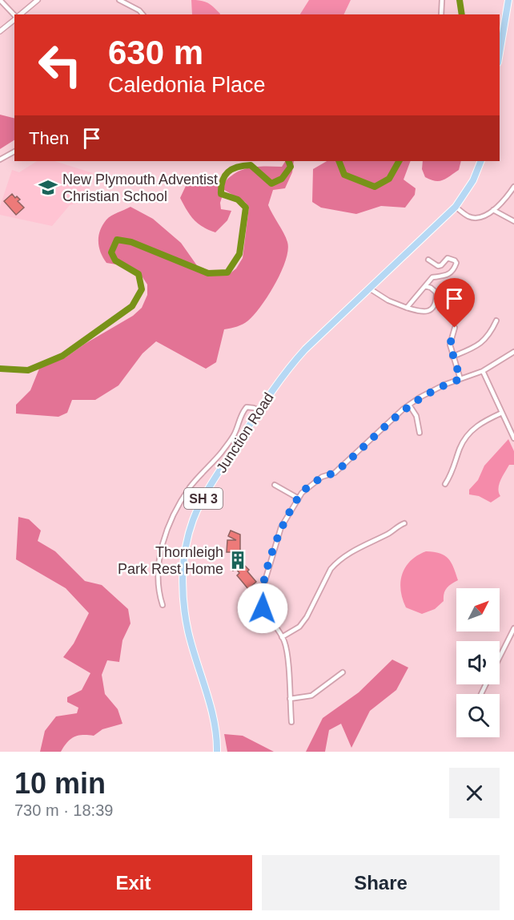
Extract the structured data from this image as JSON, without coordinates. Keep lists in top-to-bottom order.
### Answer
{
  "streets": {
    "highway": ["Junction Road", "SH 3"]
  },
  "crossings": [
    ["Junction Road", "SH 3"]
  ],
  "places": {
    "school or university": ["New Plymouth Adventist Christian School"],
    "building": ["Thornleigh Park Rest Home"]
  },
  "north": "top right",
  "page": {
    "turn": ["630 m", "Caledonia Place"],
    "then": "Then",
    "heading": ["10 min", "730 m · 18:39"],
    "buttons": ["Exit", "Share"]
  }
}
